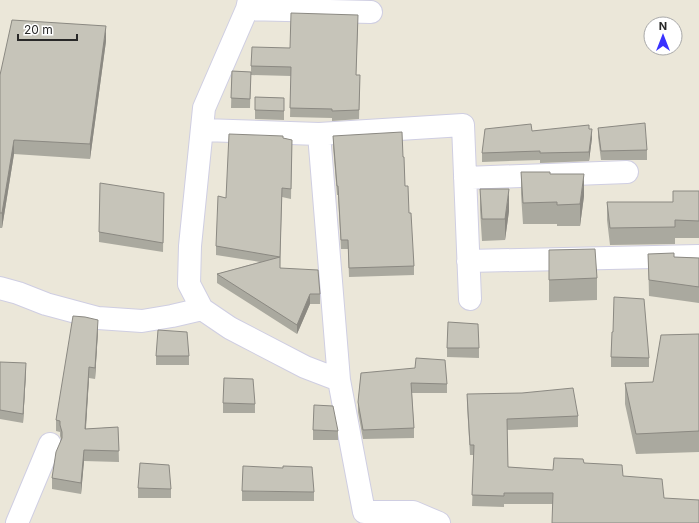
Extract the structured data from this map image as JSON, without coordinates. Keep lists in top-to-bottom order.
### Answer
{
  "scale_bar": "20 m",
  "north": "top"
}
